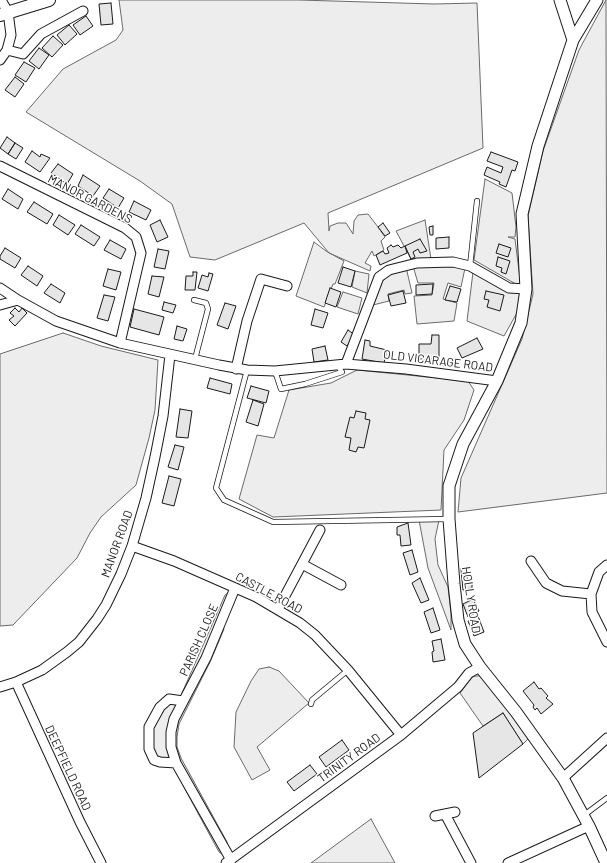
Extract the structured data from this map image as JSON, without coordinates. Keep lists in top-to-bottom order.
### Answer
{
  "streets": {
    "street": [
      "MANOR GARDENS",
      "OLD VICARAGE ROAD",
      "MANOR ROAD",
      "CASTLE ROAD",
      "HOLLY ROAD",
      "PARISH CLOSE",
      "TRINITY ROAD",
      "DEEPFIELD ROAD"
    ]
  },
  "crossings": [
    ["MANOR GARDENS", "OLD VICARAGE ROAD"],
    ["OLD VICARAGE ROAD", "MANOR ROAD"],
    ["OLD VICARAGE ROAD", "HOLLY ROAD"],
    ["MANOR ROAD", "CASTLE ROAD"],
    ["MANOR ROAD", "DEEPFIELD ROAD"],
    ["CASTLE ROAD", "PARISH CLOSE"],
    ["CASTLE ROAD", "TRINITY ROAD"],
    ["HOLLY ROAD", "TRINITY ROAD"],
    ["PARISH CLOSE", "TRINITY ROAD"]
  ]
}
